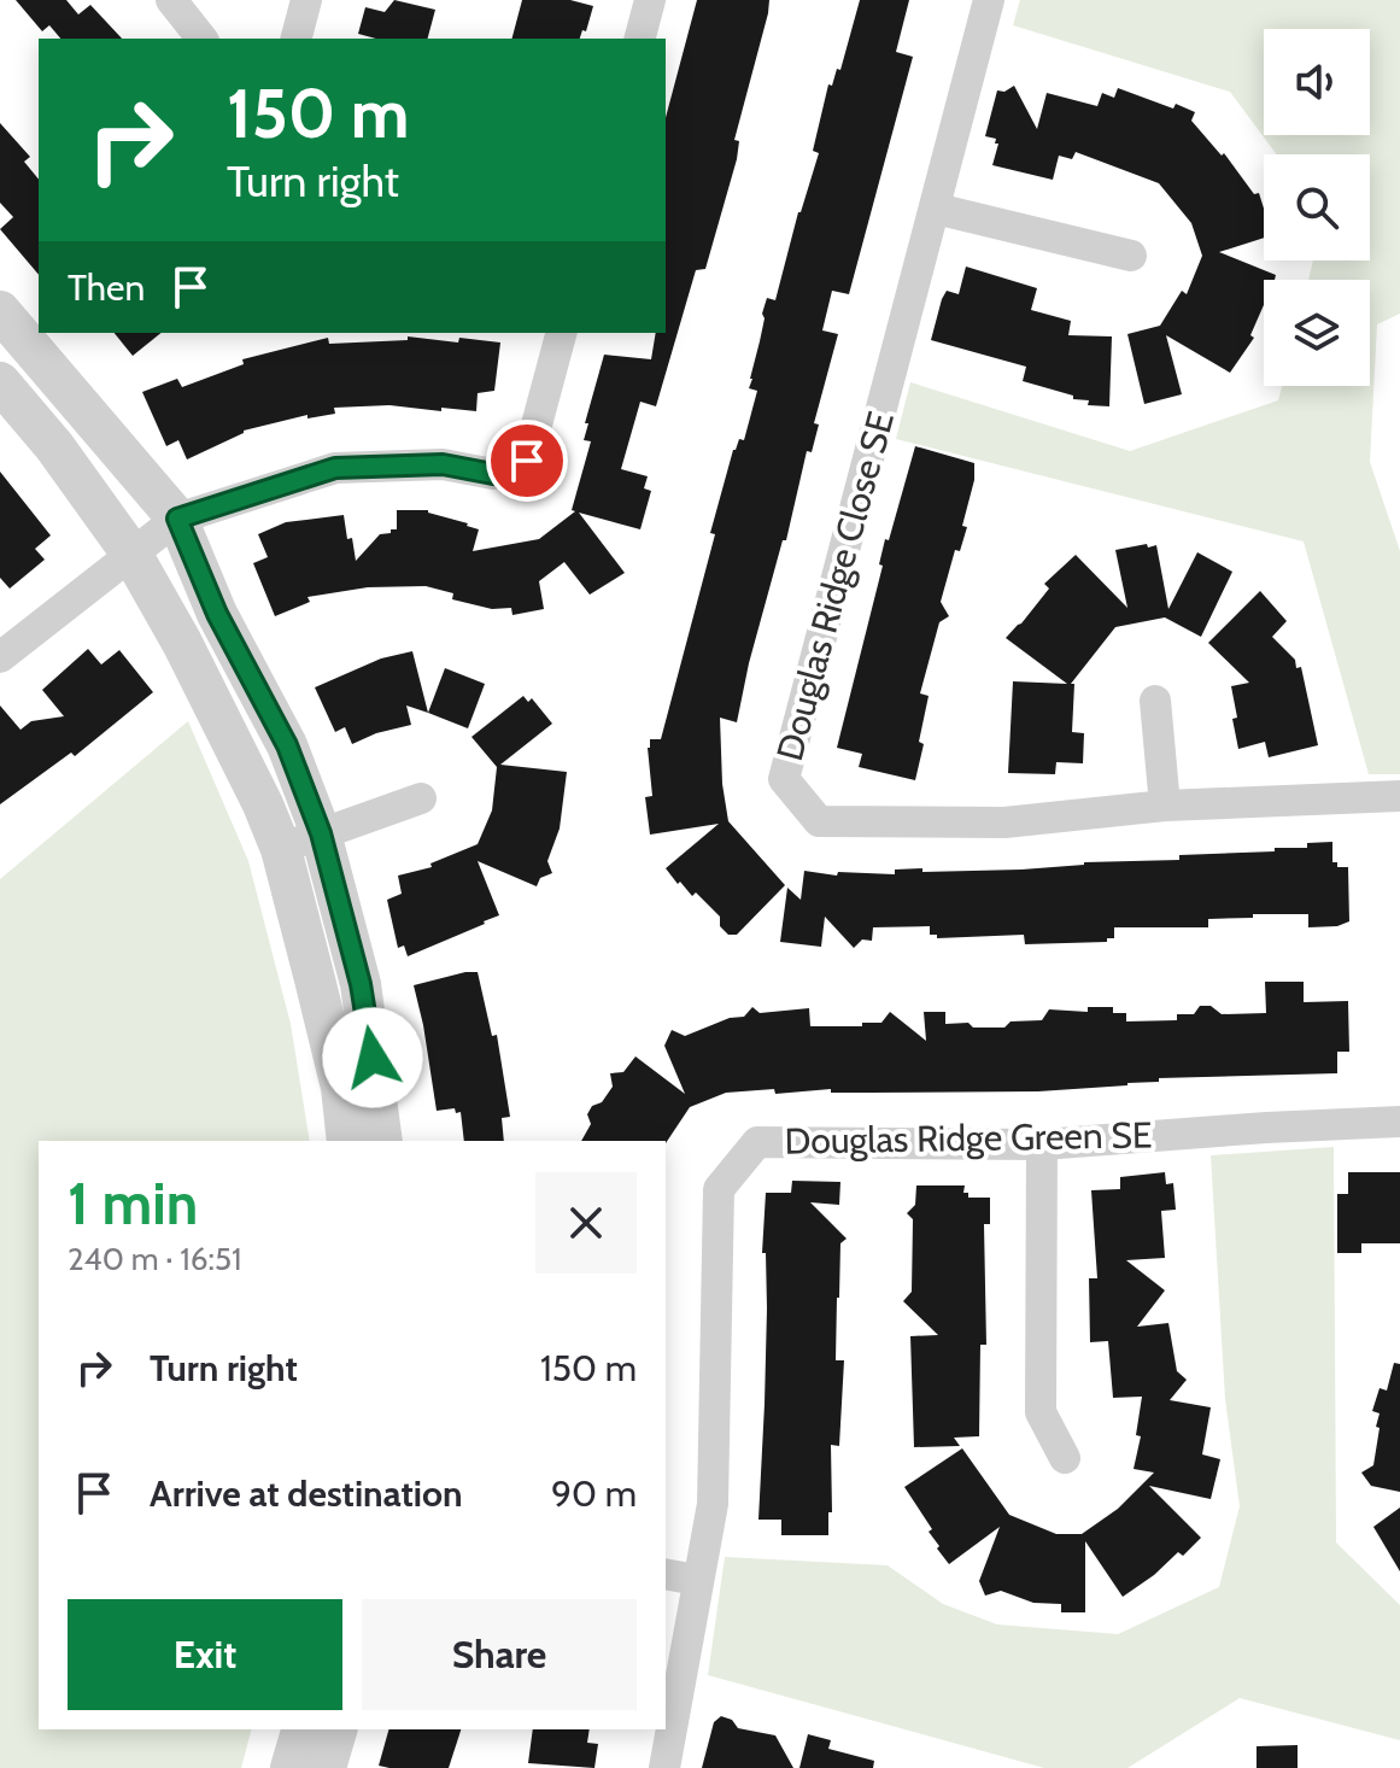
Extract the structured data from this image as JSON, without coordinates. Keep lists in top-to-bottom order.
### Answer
{
  "streets": {
    "street": ["Douglas Ridge Close SE", "Douglas Ridge Green SE"]
  },
  "page": {
    "turn": ["150 m", "Turn right"],
    "then": "Then",
    "heading": ["1 min", "240 m · 16:51"],
    "list": [
      {
        "name": "Turn right",
        "value": "150 m"
      },
      {
        "name": "Arrive at destination",
        "value": "90 m"
      }
    ],
    "buttons": ["Exit", "Share"]
  }
}
